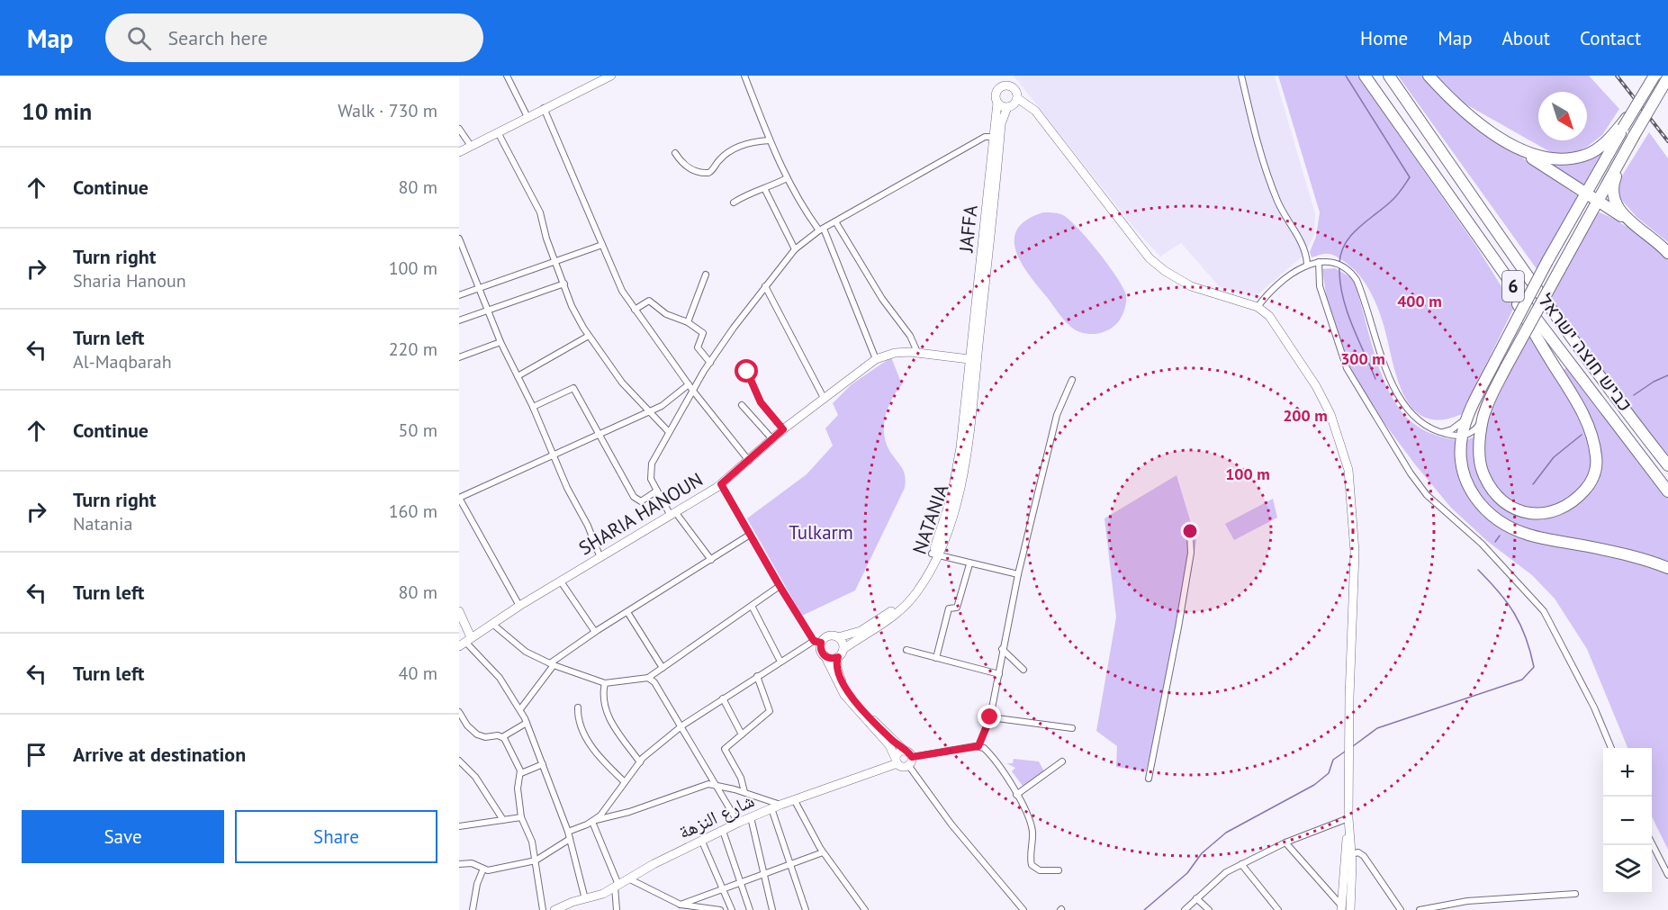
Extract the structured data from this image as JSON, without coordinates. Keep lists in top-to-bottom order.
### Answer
{
  "streets": {
    "highway": ["6", "כביש חוצה ישראל"],
    "street": [
      "JAFFA",
      "SHARIA HANOUN",
      "NATANIA",
      "شارع النزهة"
    ]
  },
  "crossings": [
    ["JAFFA", "SHARIA HANOUN"],
    ["JAFFA", "NATANIA"],
    ["SHARIA HANOUN", "NATANIA"]
  ],
  "parks": ["Tulkarm"],
  "north": "bottom right",
  "page": {
    "header": "Map",
    "search": "Search here",
    "nav": [
      "Home",
      "Map",
      "About",
      "Contact"
    ],
    "heading": ["10 min", "Walk · 730 m"],
    "list": [
      ["Continue", "80 m"],
      ["Turn right", "Sharia Hanoun", "100 m"],
      ["Turn left", "Al-Maqbarah", "220 m"],
      ["Continue", "50 m"],
      ["Turn right", "Natania", "160 m"],
      ["Turn left", "80 m"],
      ["Turn left", "40 m"],
      "Arrive at destination"
    ],
    "map_buttons": ["+", "−"],
    "buttons": ["Save", "Share"]
  },
  "rings": [
    "400 m",
    "300 m",
    "200 m",
    "100 m"
  ]
}
